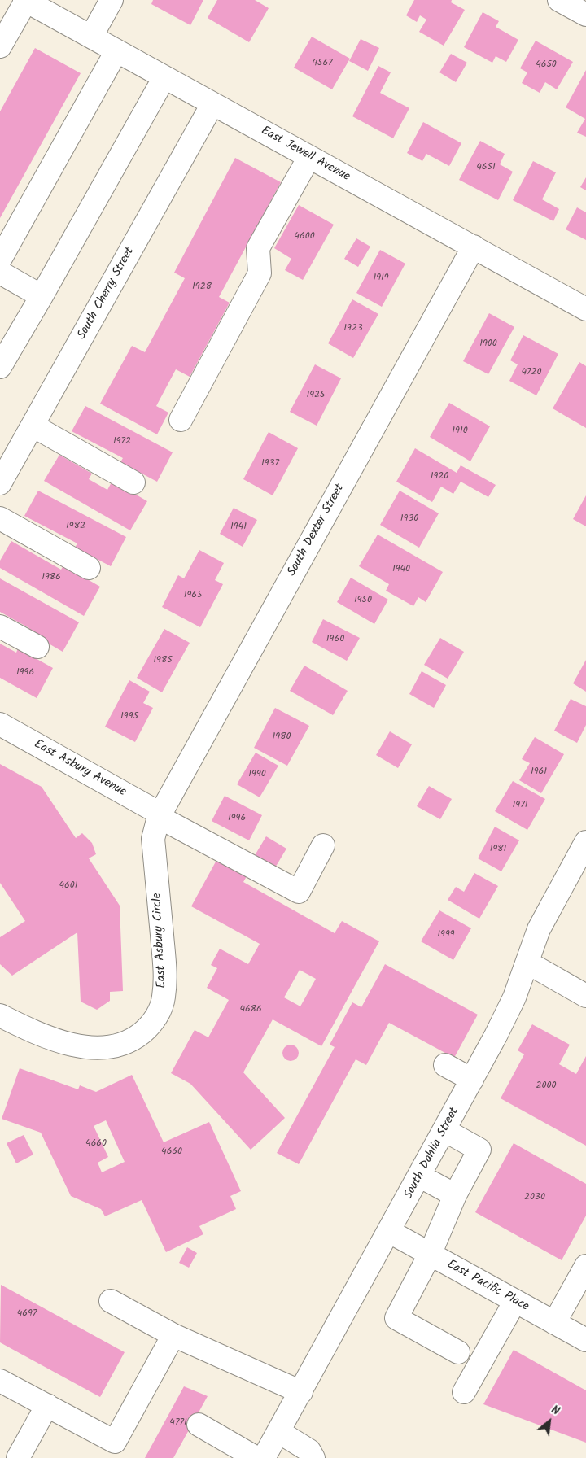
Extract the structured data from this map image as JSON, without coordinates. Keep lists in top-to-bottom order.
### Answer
{
  "streets": {
    "street": [
      "East Jewell Avenue",
      "South Cherry Street",
      "South Dexter Street",
      "East Asbury Avenue",
      "East Asbury Circle",
      "South Dahlia Street",
      "East Pacific Place"
    ]
  },
  "crossings": [
    ["East Jewell Avenue", "South Cherry Street"],
    ["East Jewell Avenue", "South Dexter Street"],
    ["South Dexter Street", "East Asbury Avenue"],
    ["South Dexter Street", "East Asbury Circle"],
    ["East Asbury Avenue", "East Asbury Circle"],
    ["South Dahlia Street", "East Pacific Place"]
  ],
  "house_numbers": [
    "4567",
    "4650",
    "4651",
    "4600",
    "1919",
    "1928",
    "1923",
    "1900",
    "4720",
    "1925",
    "1910",
    "1972",
    "1937",
    "1920",
    "1930",
    "1982",
    "1941",
    "1940",
    "1986",
    "1965",
    "1950",
    "1960",
    "1985",
    "1996",
    "1995",
    "1980",
    "1961",
    "1990",
    "1971",
    "1996",
    "1981",
    "4601",
    "1999",
    "4686",
    "2000",
    "4660",
    "4660",
    "2030",
    "4697",
    "4771"
  ],
  "north": "top right"
}
